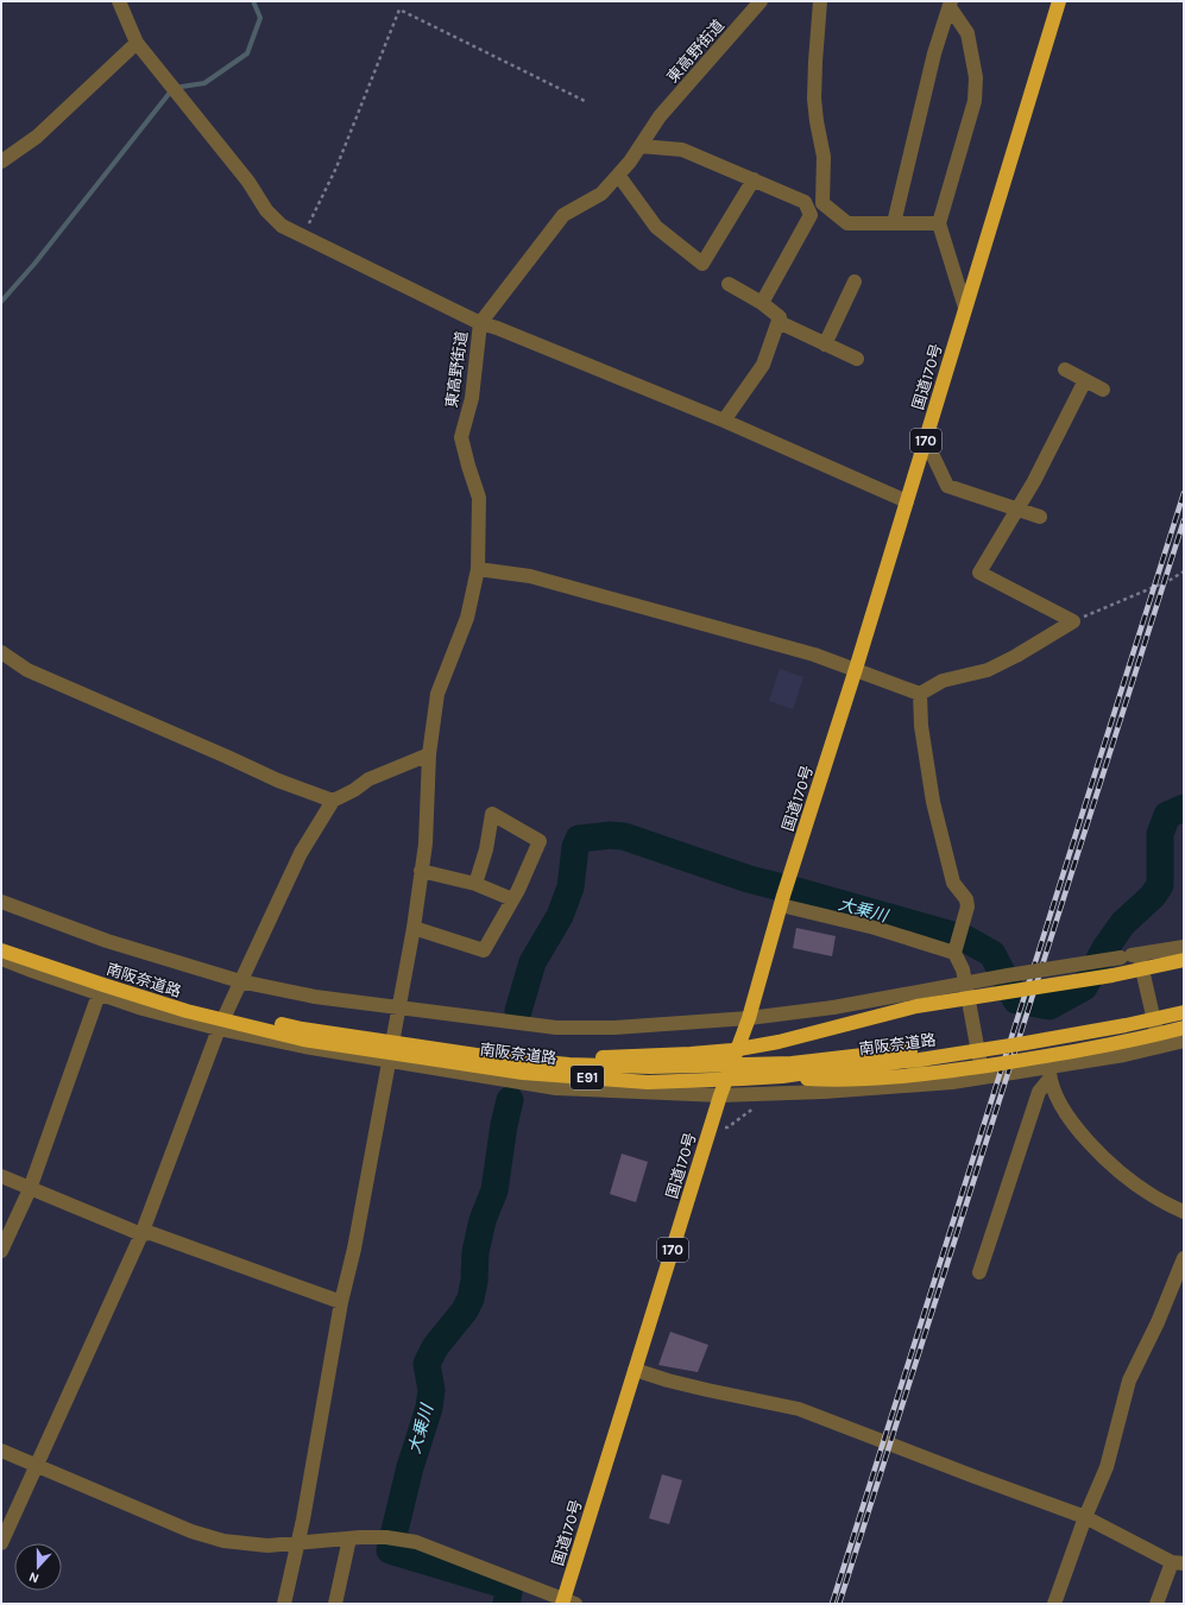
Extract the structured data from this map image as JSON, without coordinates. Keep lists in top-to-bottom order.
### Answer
{
  "streets": {
    "highway": [
      "国道170号",
      "170",
      "南阪奈道路",
      "E91"
    ],
    "street": ["東高野街道"]
  },
  "water": ["大乗川"],
  "north": "bottom"
}
